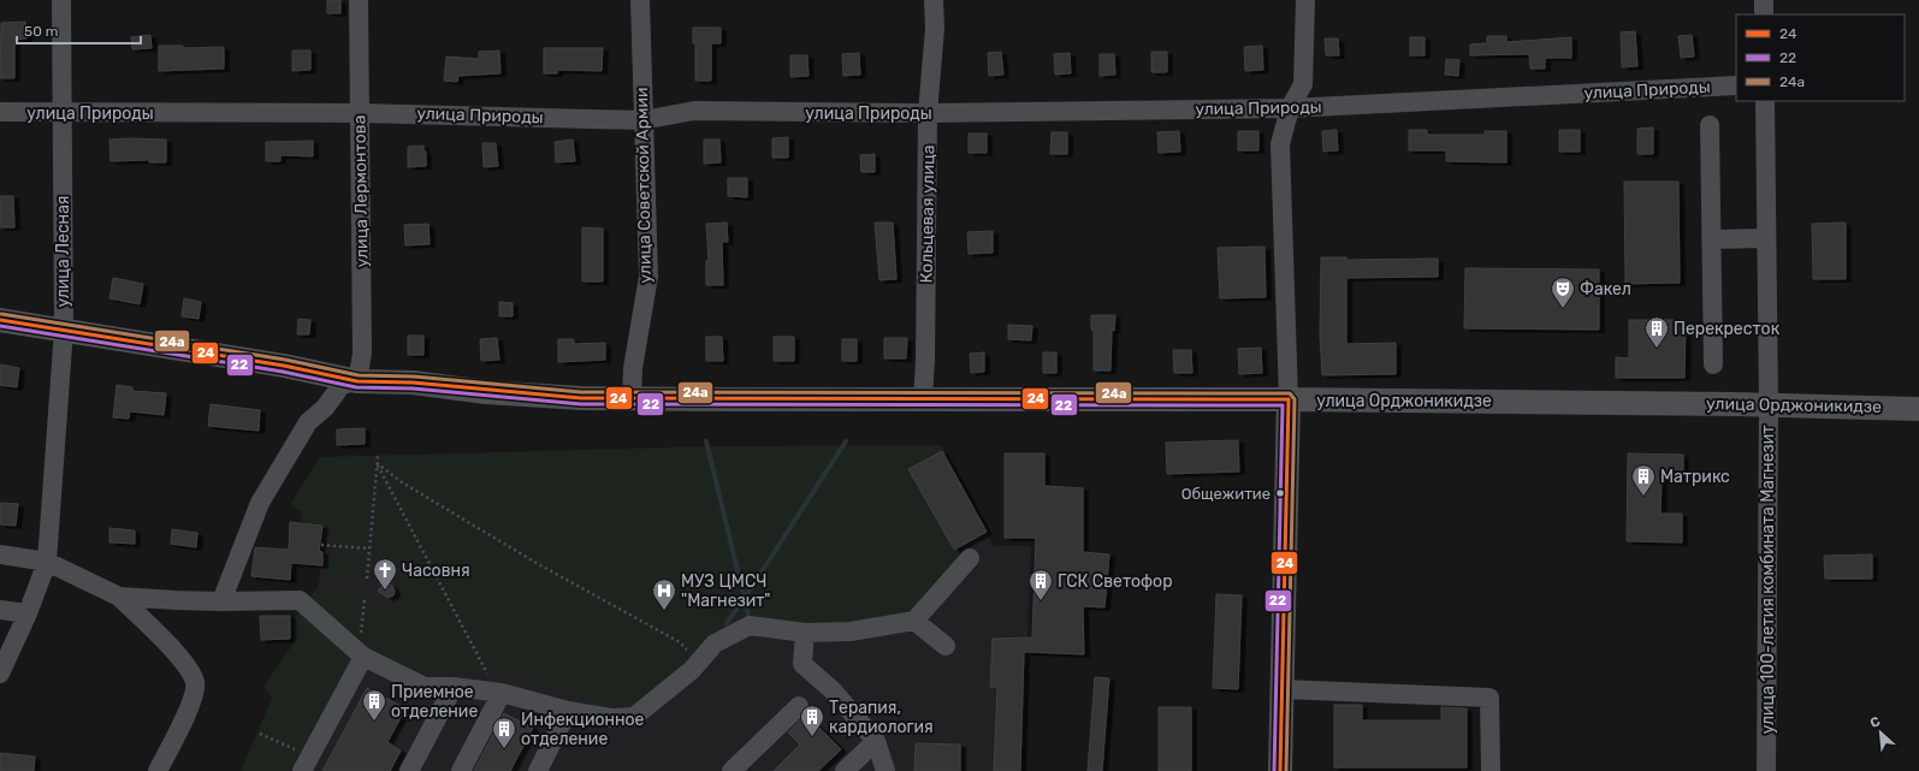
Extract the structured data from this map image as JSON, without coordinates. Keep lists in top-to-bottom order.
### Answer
{
  "streets": {
    "main road": ["улица Орджоникидзе"],
    "street": [
      "улица Природы",
      "улица Советской Армии",
      "улица Лермонтова",
      "Кольцевая улица",
      "улица Лесная",
      "улица 100-летия комбината Магнезит"
    ]
  },
  "crossings": [
    ["улица Природы", "улица Советской Армии"],
    ["улица Природы", "улица Лермонтова"],
    ["улица Природы", "Кольцевая улица"],
    ["улица Природы", "улица Лесная"],
    ["улица Советской Армии", "улица Орджоникидзе"],
    ["улица Лермонтова", "улица Орджоникидзе"],
    ["Кольцевая улица", "улица Орджоникидзе"],
    ["улица Лесная", "улица Орджоникидзе"],
    ["улица Орджоникидзе", "улица 100-летия комбината Магнезит"]
  ],
  "places": {
    "theatre": ["Факел"],
    "building": [
      "Перекресток",
      "Матрикс",
      "ГСК Светофор",
      "Приемное отделение",
      "Терапия, кардиология",
      "Инфекционное отделение"
    ],
    "other": ["Общежитие"],
    "church": ["Часовня"],
    "hospital": ["МУЗ ЦМСЧ \"Магнезит\""]
  },
  "lines": ["transit line 24a", "transit line 24", "transit line 22"],
  "legend": ["24", "22", "24a"],
  "scale_bar": "50 m",
  "north": "top left"
}
